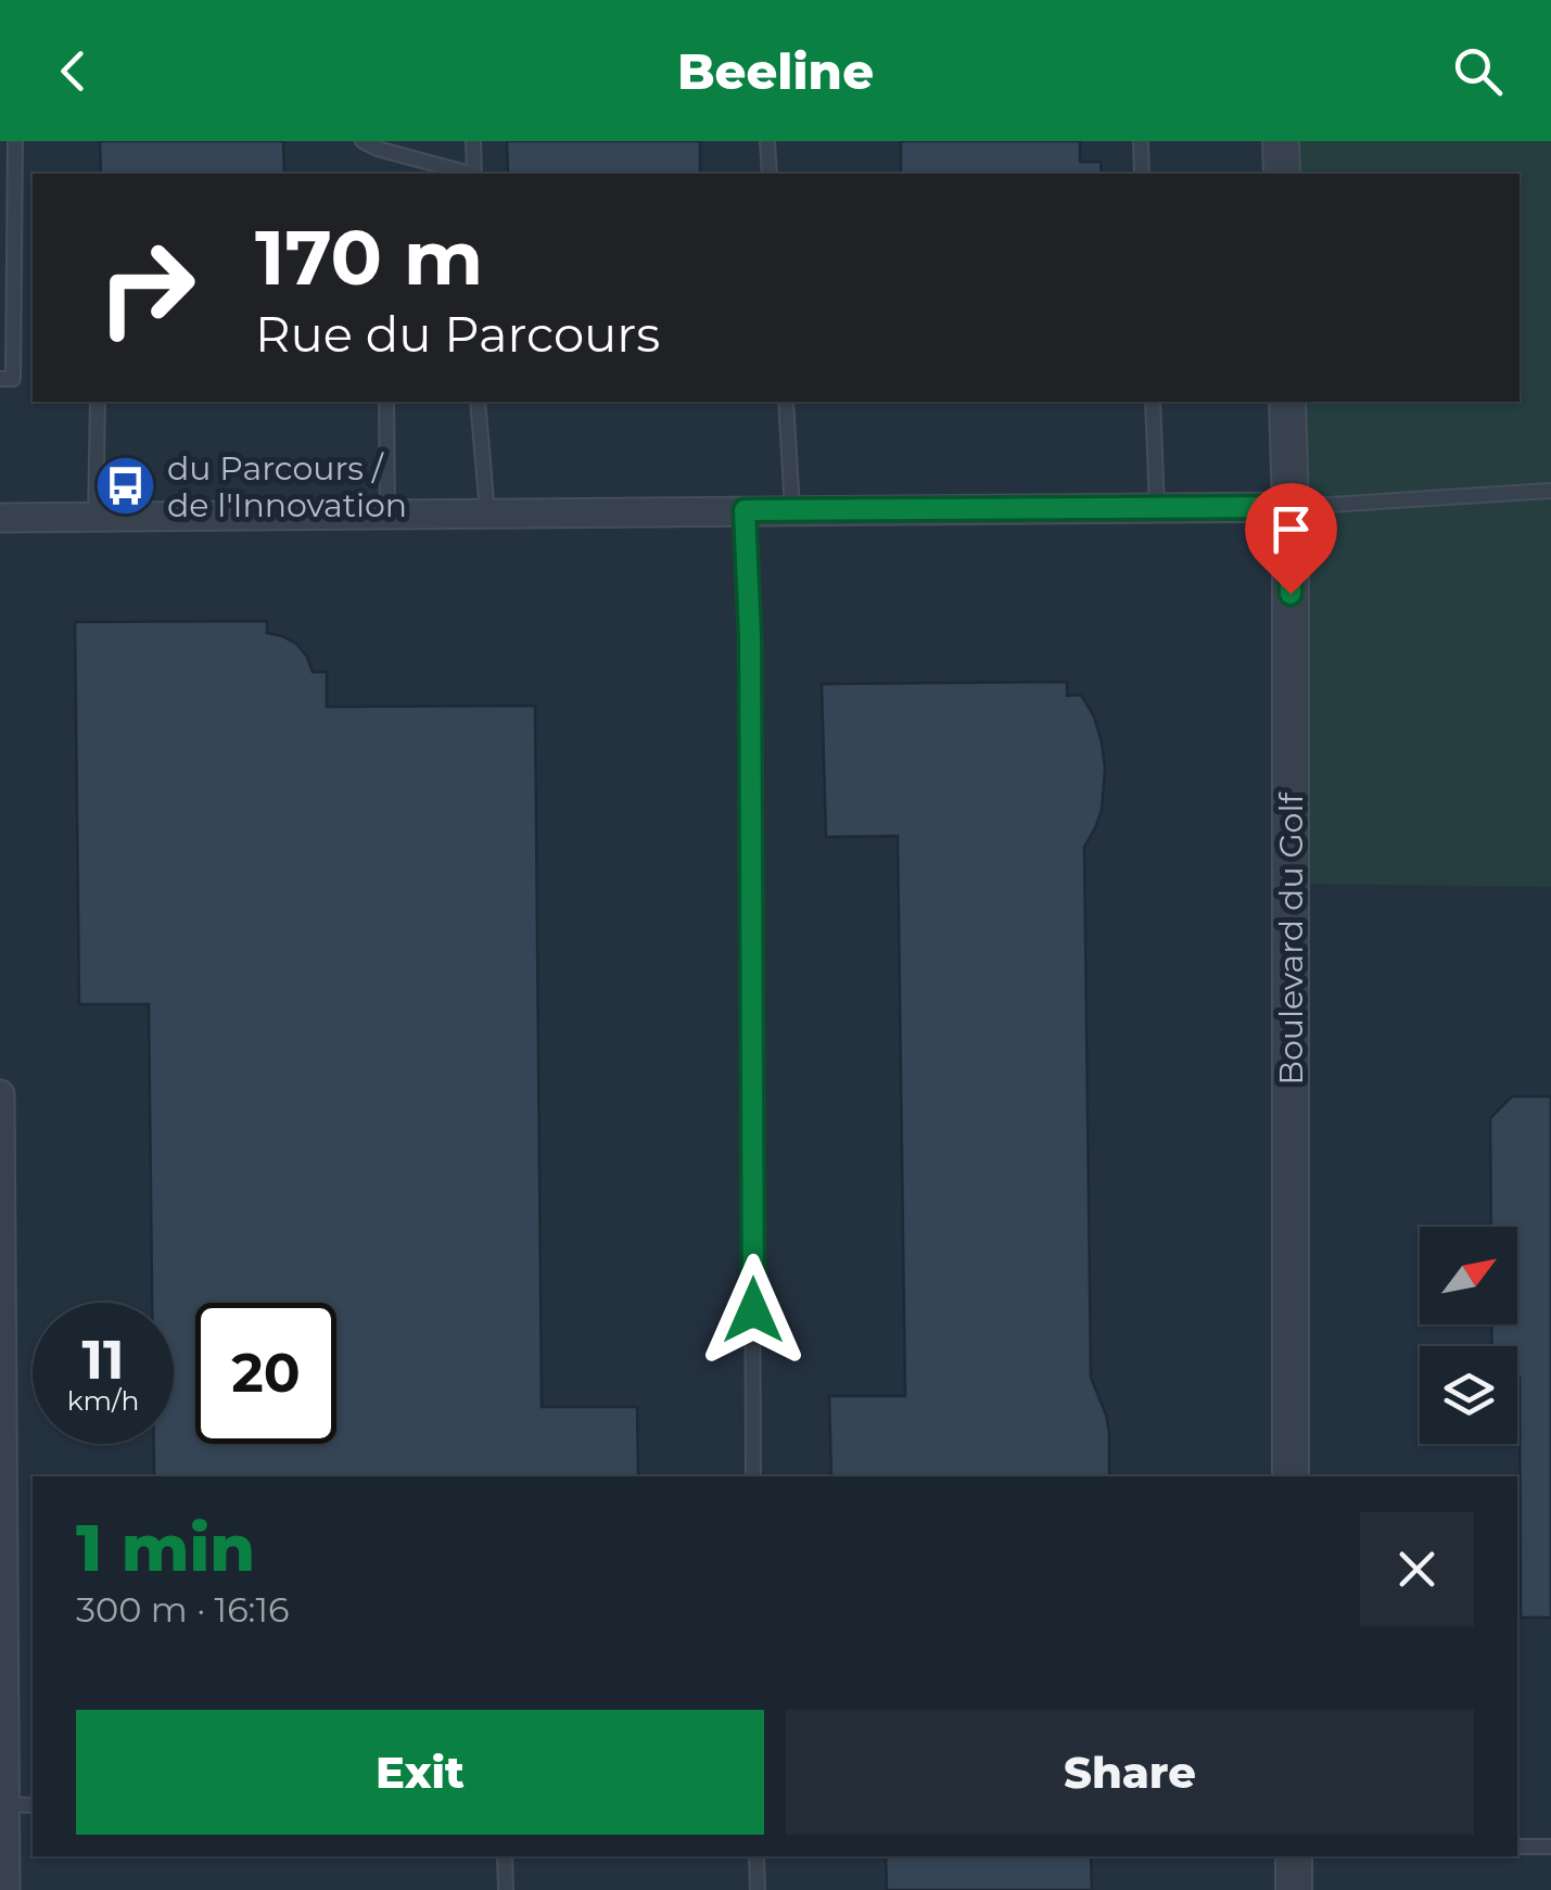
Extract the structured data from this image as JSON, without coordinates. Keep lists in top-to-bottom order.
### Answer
{
  "streets": {
    "street": ["Boulevard du Golf"]
  },
  "places": {
    "bus stop": ["du Parcours / de l'Innovation"]
  },
  "north": "top right",
  "page": {
    "header": "Beeline",
    "turn": ["170 m", "Rue du Parcours"],
    "speed": "11 km/h",
    "limit": "20",
    "heading": ["1 min", "300 m · 16:16"],
    "buttons": ["Exit", "Share"]
  }
}
